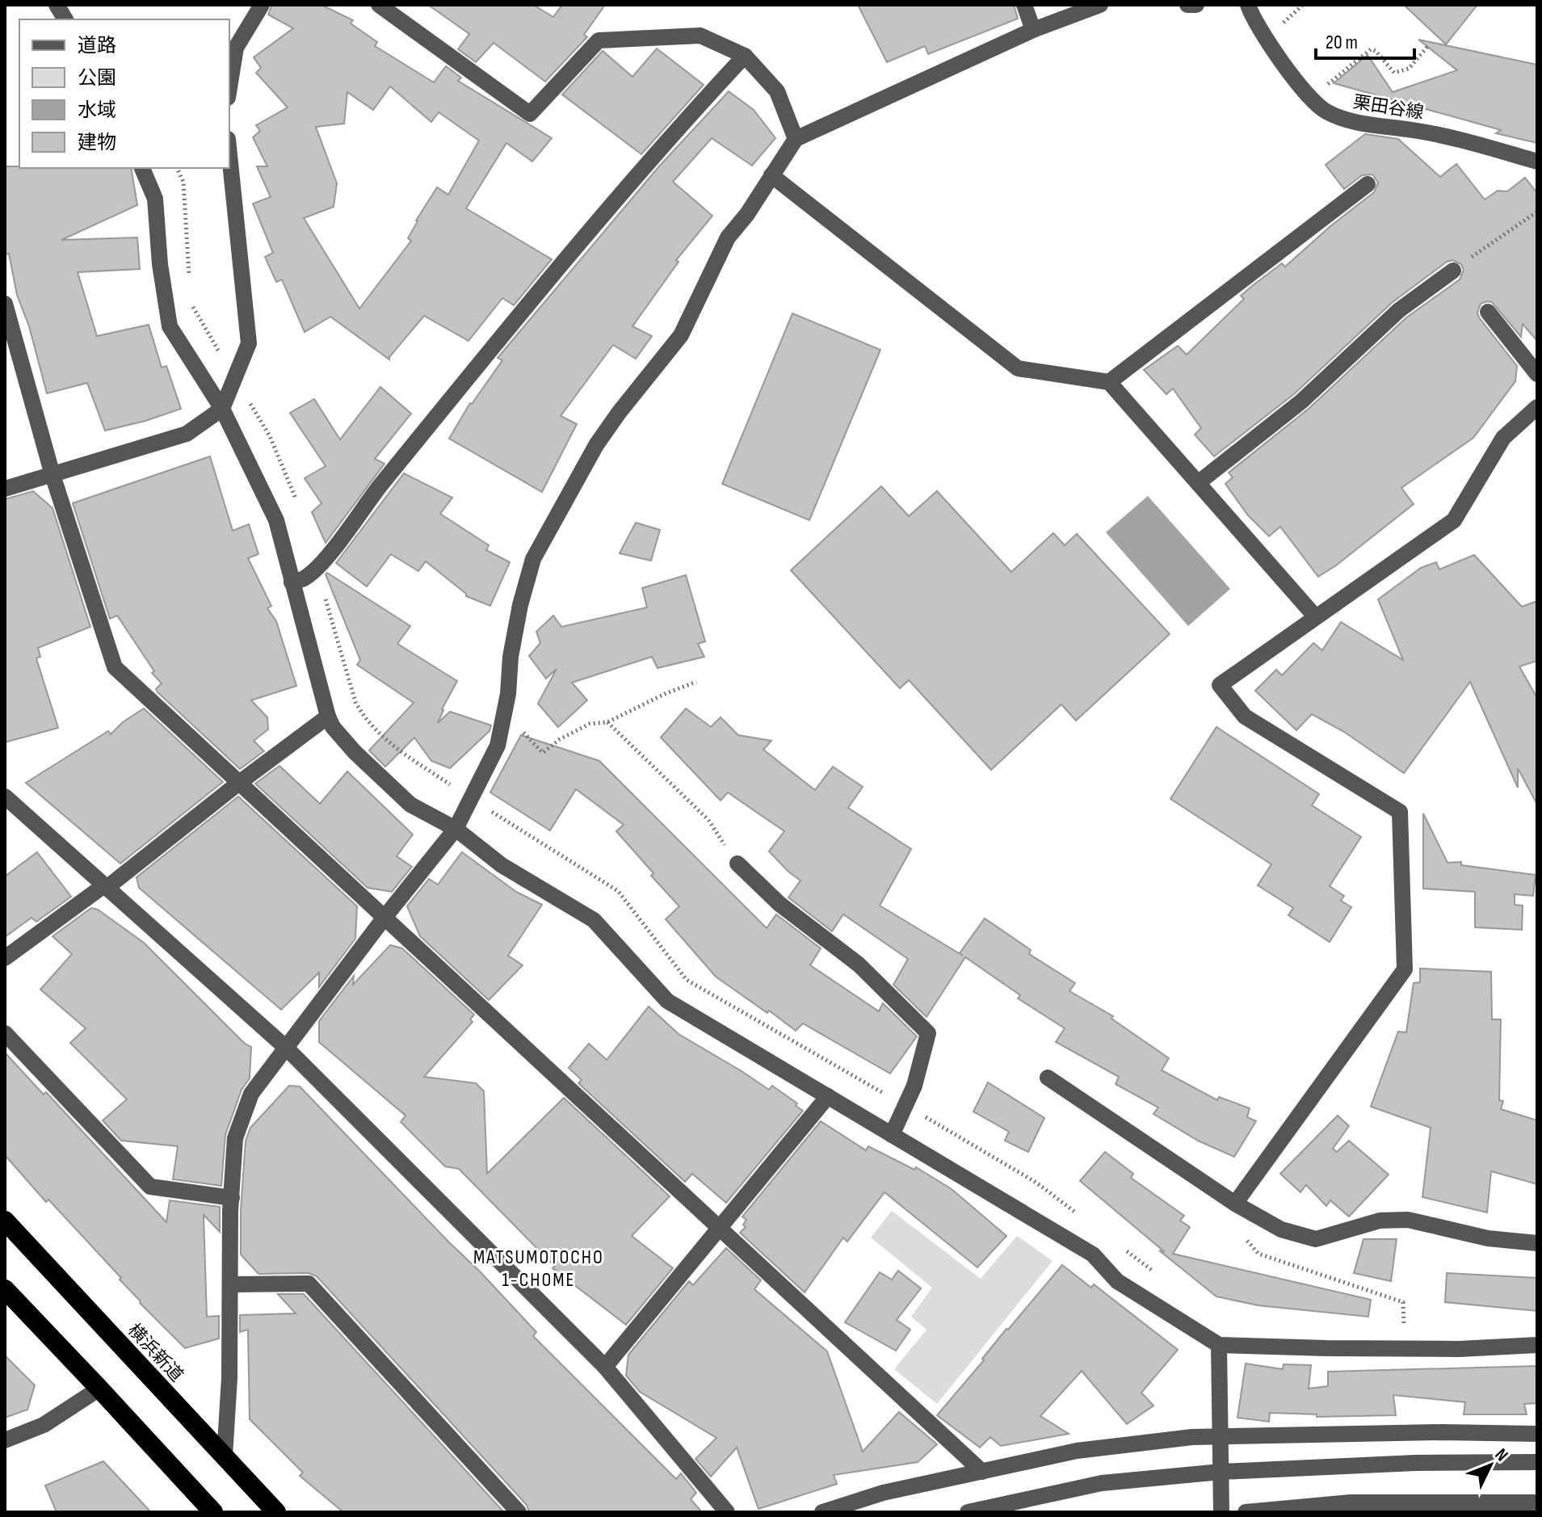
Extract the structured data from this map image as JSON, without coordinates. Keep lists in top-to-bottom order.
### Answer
{
  "streets": {
    "highway": ["横浜新道"],
    "street": ["栗田谷線"]
  },
  "districts": ["MATSUMOTOCHO 1-CHOME"],
  "legend": [
    "道路",
    "公園",
    "水域",
    "建物"
  ],
  "scale_bar": "20 m",
  "north": "top right"
}
